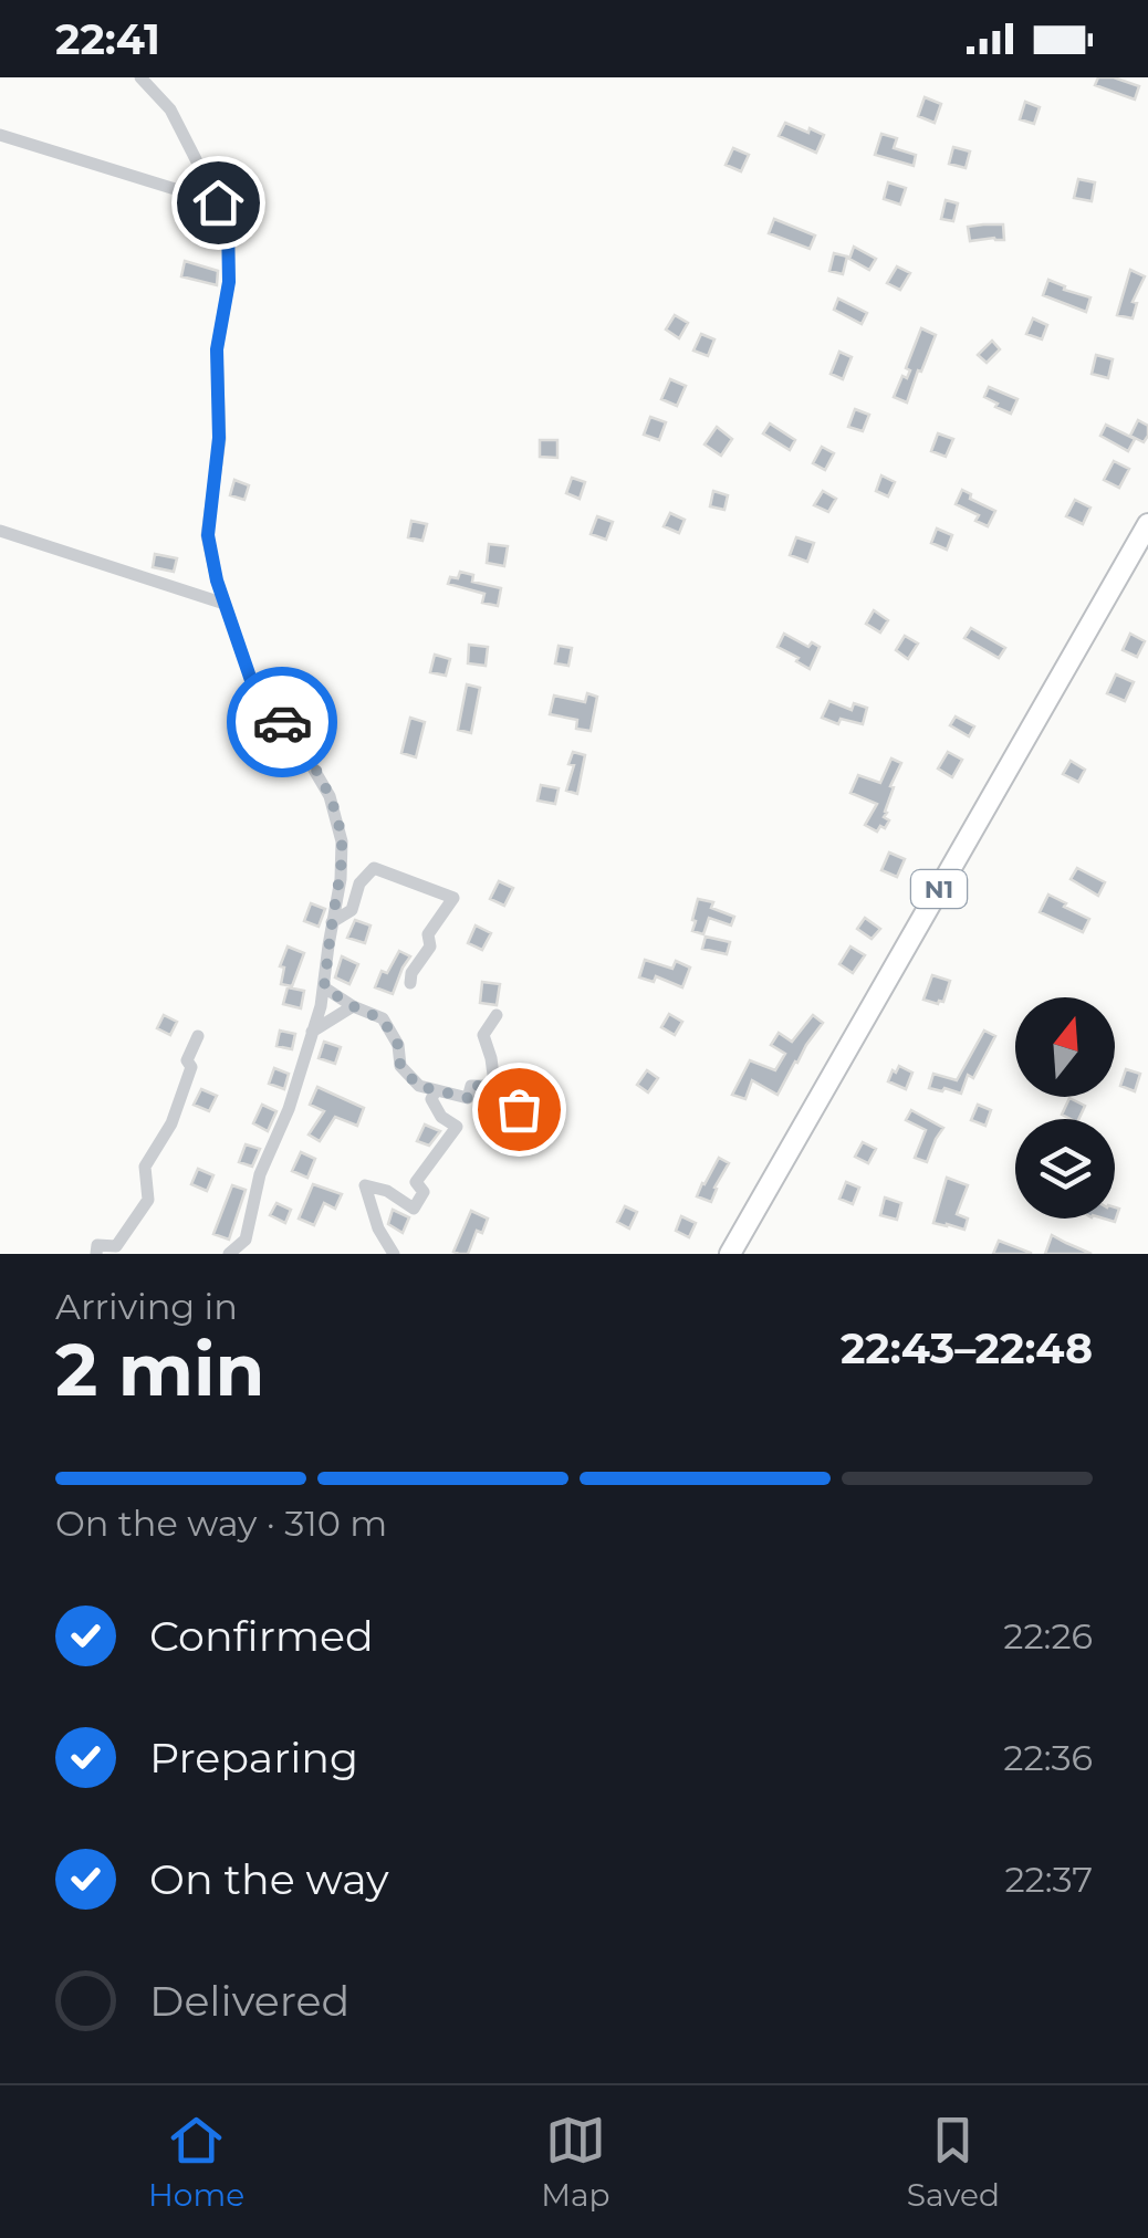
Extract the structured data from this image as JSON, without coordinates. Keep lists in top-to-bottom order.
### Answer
{
  "streets": {
    "highway": ["N1"]
  },
  "north": "top",
  "page": {
    "status": "22:41",
    "heading": ["2 min", "Arriving in", "22:43–22:48"],
    "bar": "On the way · 310 m",
    "list": [
      ["Confirmed", "22:26"],
      ["Preparing", "22:36"],
      ["On the way", "22:37"],
      "Delivered"
    ],
    "tabs": ["Home", "Map", "Saved"]
  }
}
